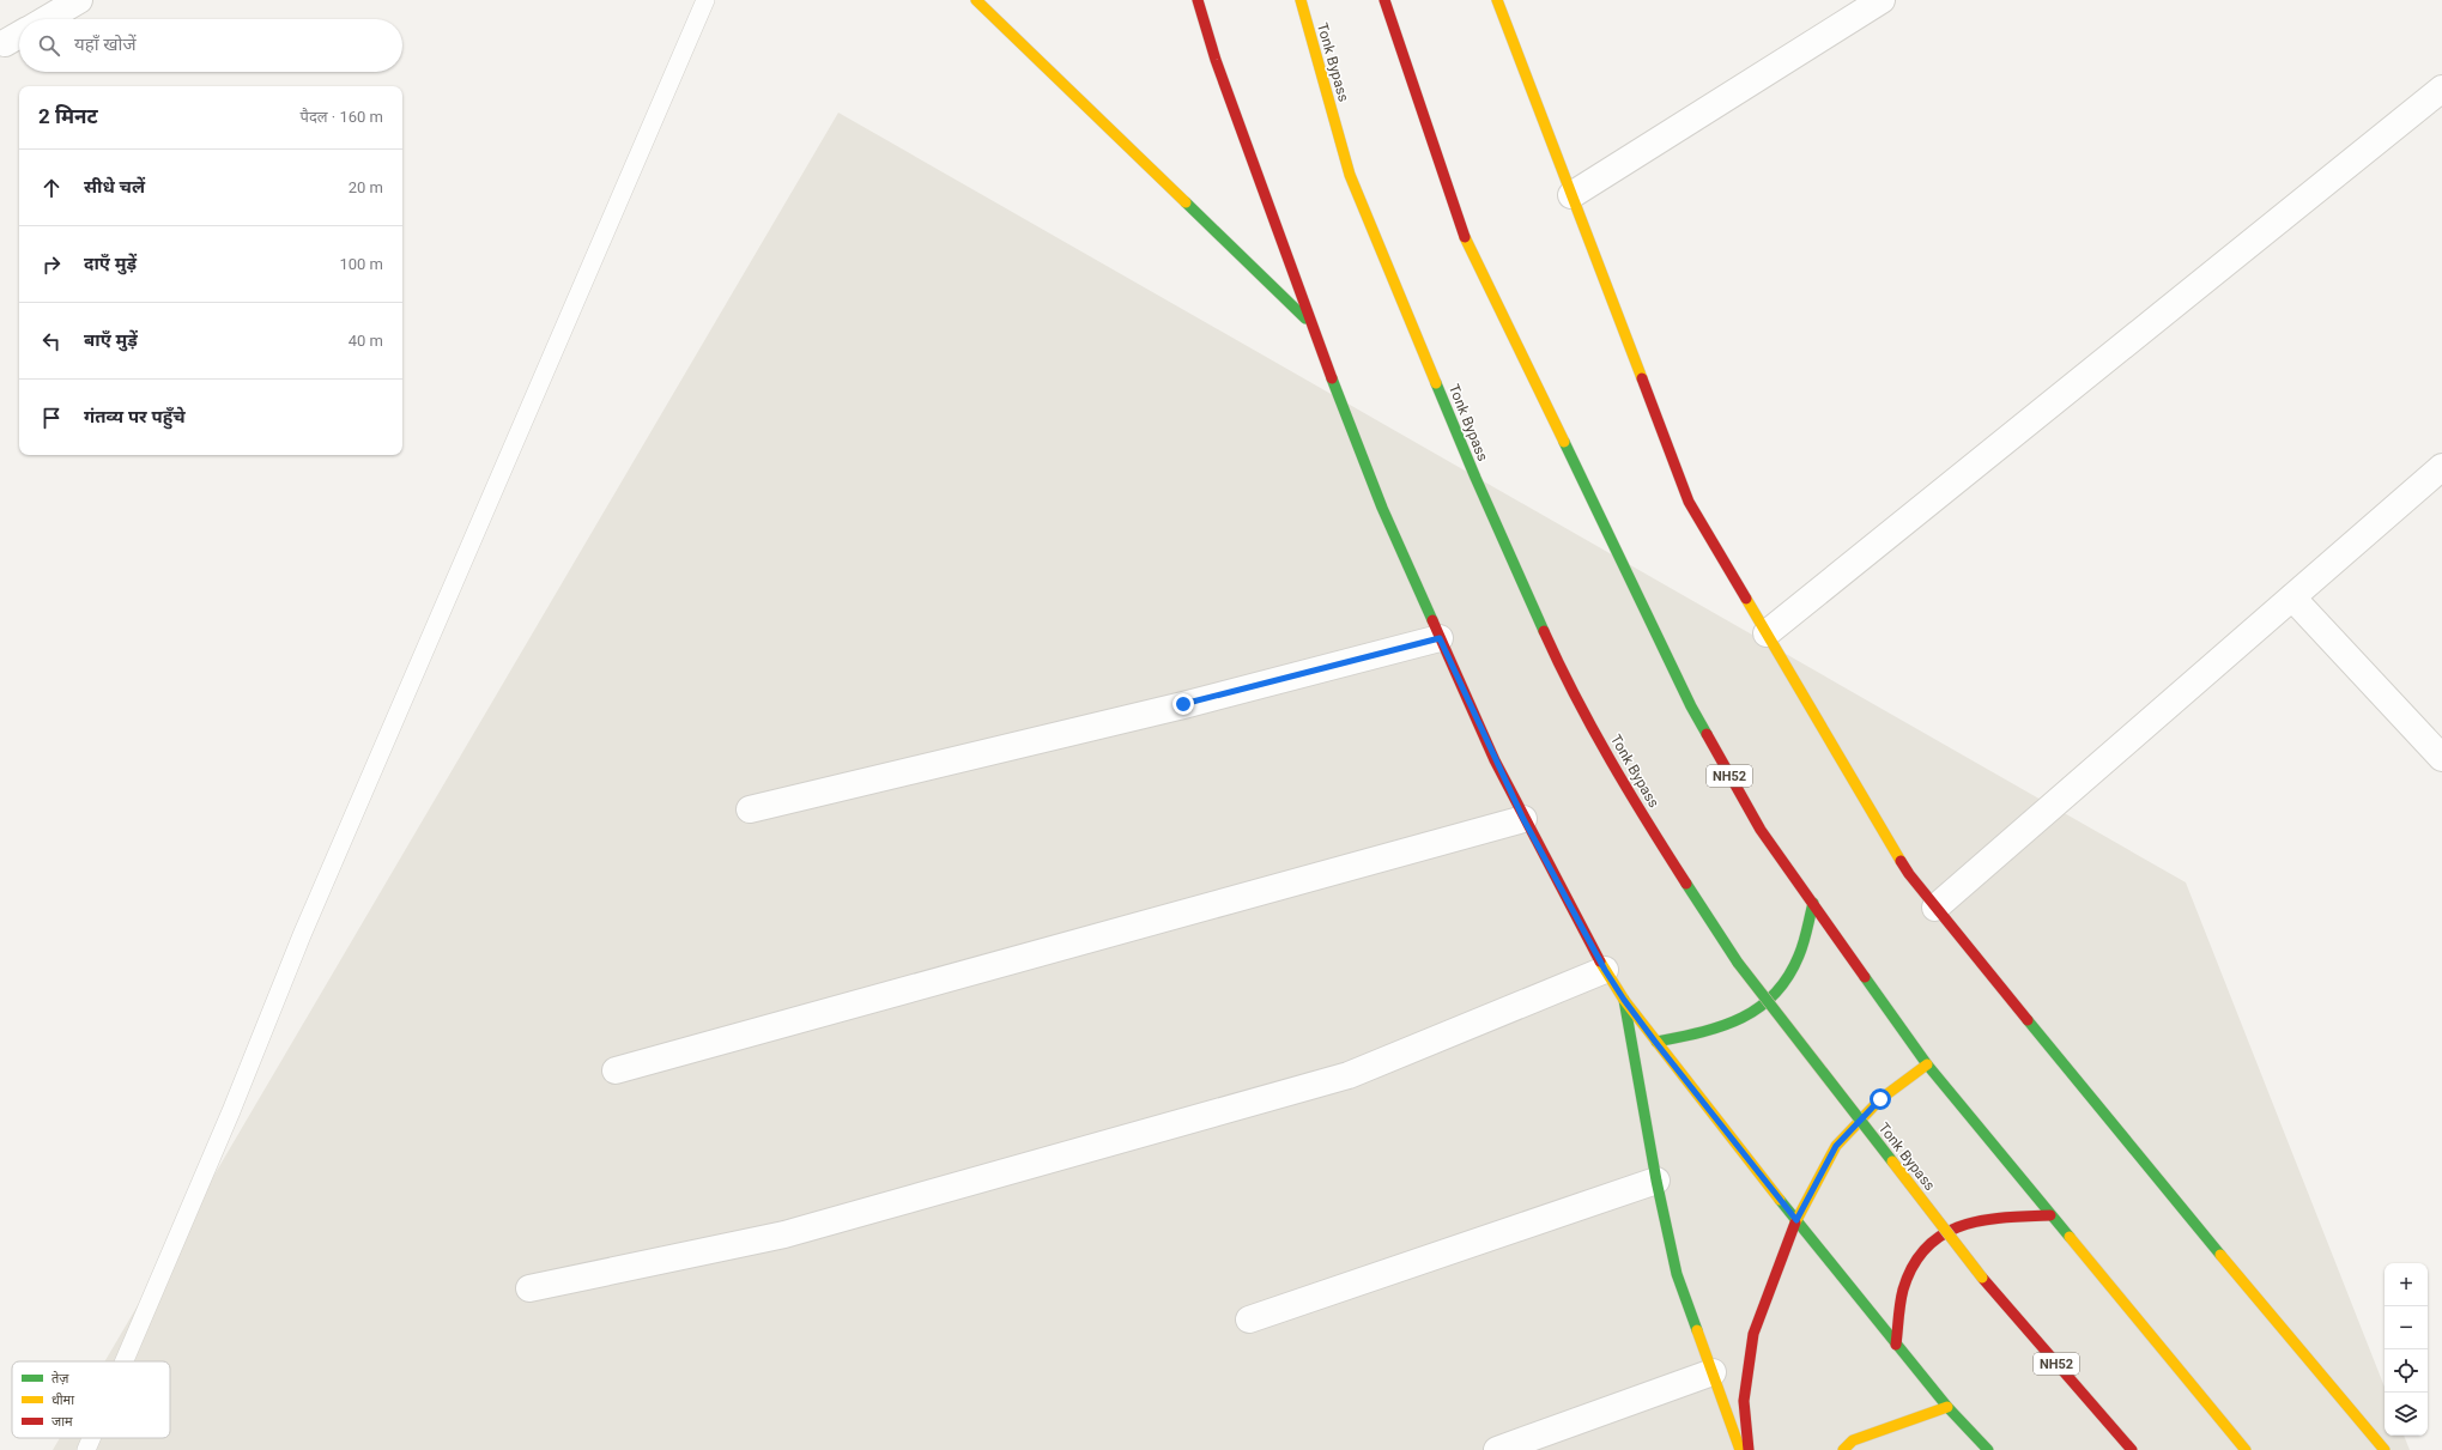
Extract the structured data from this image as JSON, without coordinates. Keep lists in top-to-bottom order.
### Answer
{
  "streets": {
    "main road": ["Tonk Bypass", "NH52"]
  },
  "legend": ["तेज़", "धीमा", "जाम"],
  "page": {
    "search": "यहाँ खोजें",
    "heading": ["2 मिनट", "पैदल · 160 m"],
    "list": [
      ["सीधे चलें", "20 m"],
      ["दाएँ मुड़ें", "100 m"],
      ["बाएँ मुड़ें", "40 m"],
      "गंतव्य पर पहुँचे"
    ],
    "map_buttons": ["+", "−"]
  }
}
